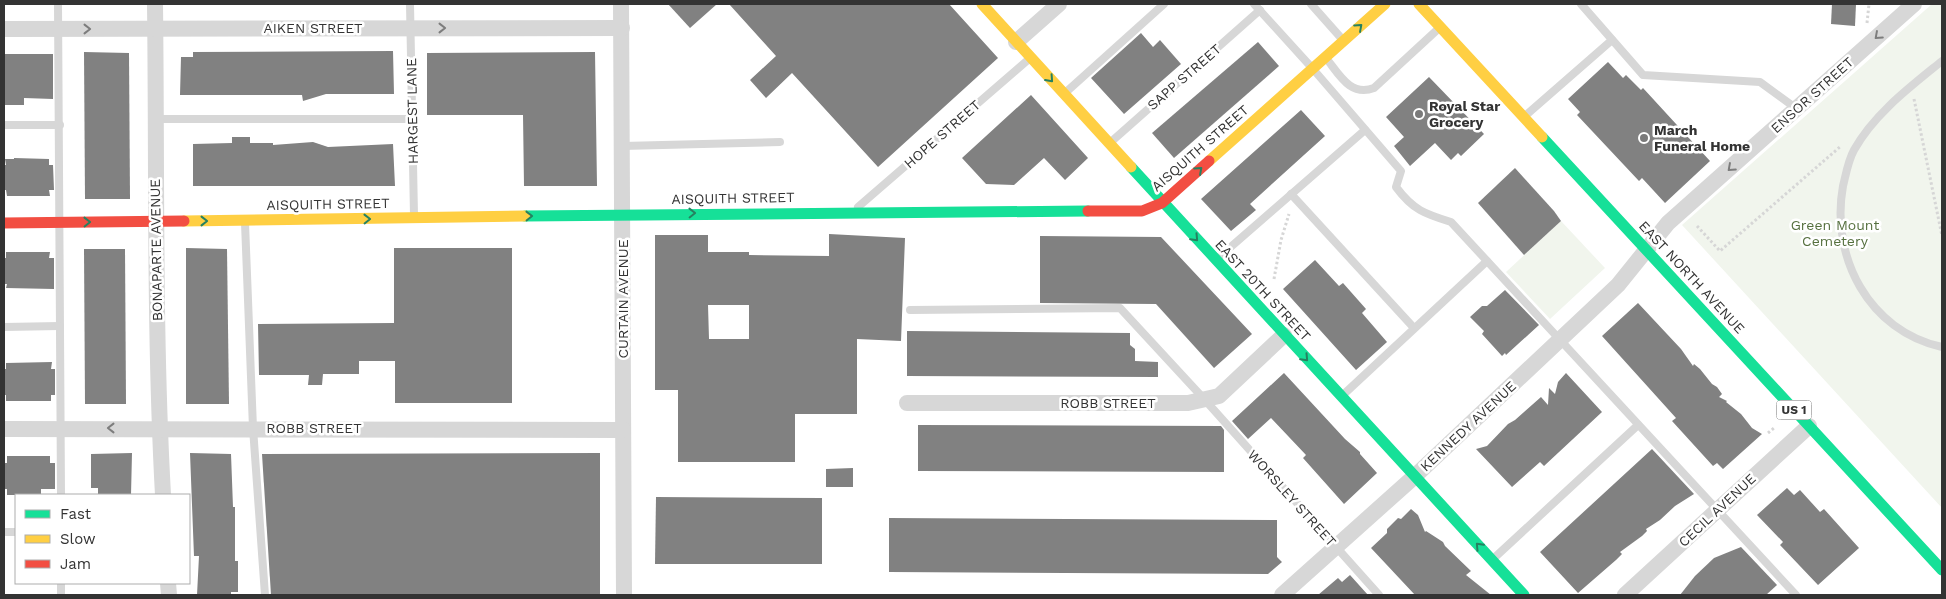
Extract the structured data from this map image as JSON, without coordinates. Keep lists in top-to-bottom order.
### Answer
{
  "streets": {
    "street": [
      "AIKEN STREET",
      "ENSOR STREET",
      "AISQUITH STREET",
      "BONAPARTE AVENUE",
      "EAST NORTH AVENUE",
      "EAST 20TH STREET",
      "CURTAIN AVENUE",
      "ROBB STREET",
      "US 1",
      "KENNEDY AVENUE",
      "CECIL AVENUE"
    ],
    "lane": [
      "SAPP STREET",
      "HARGEST LANE",
      "HOPE STREET",
      "WORSLEY STREET"
    ]
  },
  "crossings": [
    ["AIKEN STREET", "HARGEST LANE"],
    ["AIKEN STREET", "BONAPARTE AVENUE"],
    ["AIKEN STREET", "CURTAIN AVENUE"],
    ["SAPP STREET", "EAST 20TH STREET"],
    ["ENSOR STREET", "EAST NORTH AVENUE"],
    ["ENSOR STREET", "KENNEDY AVENUE"],
    ["HARGEST LANE", "AISQUITH STREET"],
    ["HOPE STREET", "AISQUITH STREET"],
    ["HOPE STREET", "EAST 20TH STREET"],
    ["AISQUITH STREET", "BONAPARTE AVENUE"],
    ["AISQUITH STREET", "EAST 20TH STREET"],
    ["AISQUITH STREET", "CURTAIN AVENUE"],
    ["BONAPARTE AVENUE", "ROBB STREET"],
    ["EAST NORTH AVENUE", "KENNEDY AVENUE"],
    ["EAST NORTH AVENUE", "CECIL AVENUE"],
    ["EAST 20TH STREET", "ROBB STREET"],
    ["EAST 20TH STREET", "KENNEDY AVENUE"],
    ["CURTAIN AVENUE", "ROBB STREET"],
    ["ROBB STREET", "WORSLEY STREET"],
    ["KENNEDY AVENUE", "WORSLEY STREET"]
  ],
  "one_way": ["AIKEN STREET", "ENSOR STREET", "AISQUITH STREET"],
  "parks": ["Green Mount Cemetery"],
  "places": ["Royal Star Grocery", "March Funeral Home"],
  "legend": ["Fast", "Slow", "Jam"]
}
